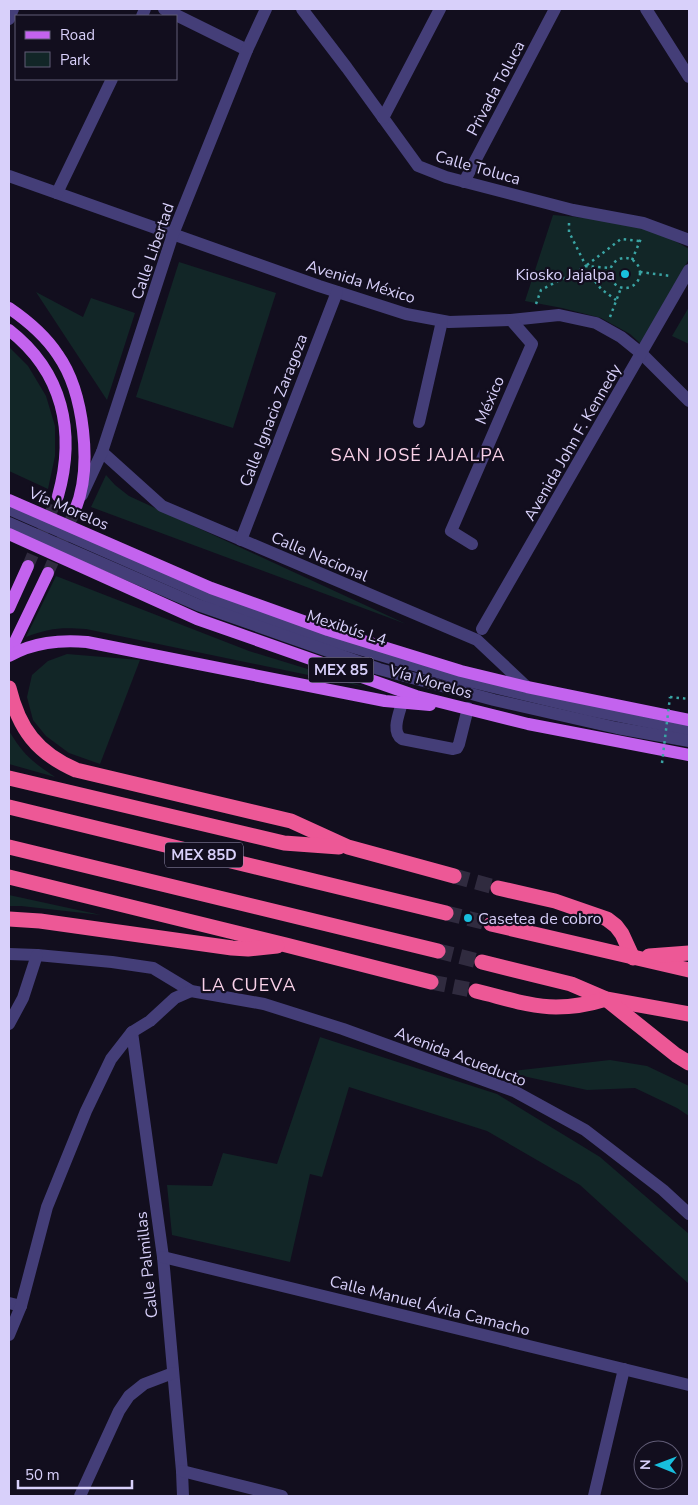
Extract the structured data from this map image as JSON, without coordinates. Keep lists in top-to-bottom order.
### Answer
{
  "streets": {
    "highway": ["MEX 85D"],
    "main road": ["Vía Morelos", "MEX 85"],
    "street": [
      "Privada Toluca",
      "Calle Toluca",
      "Calle Libertad",
      "Avenida México",
      "México",
      "Calle Ignacio Zaragoza",
      "Avenida John F. Kennedy",
      "Calle Nacional",
      "Mexibús L4",
      "Avenida Acueducto",
      "Calle Palmillas",
      "Calle Manuel Ávila Camacho"
    ]
  },
  "crossings": [
    ["Privada Toluca", "Calle Toluca"],
    ["Calle Libertad", "Avenida México"],
    ["Calle Libertad", "Calle Nacional"],
    ["Avenida México", "México"],
    ["Avenida México", "Calle Ignacio Zaragoza"],
    ["Avenida México", "Avenida John F. Kennedy"],
    ["Calle Ignacio Zaragoza", "Calle Nacional"],
    ["Vía Morelos", "Calle Nacional"],
    ["Calle Palmillas", "Calle Manuel Ávila Camacho"]
  ],
  "districts": ["SAN JOSÉ JAJALPA", "LA CUEVA"],
  "places": ["Kiosko Jajalpa", "Casetea de cobro"],
  "legend": ["Road", "Park"],
  "scale_bar": "50 m",
  "north": "left"
}
